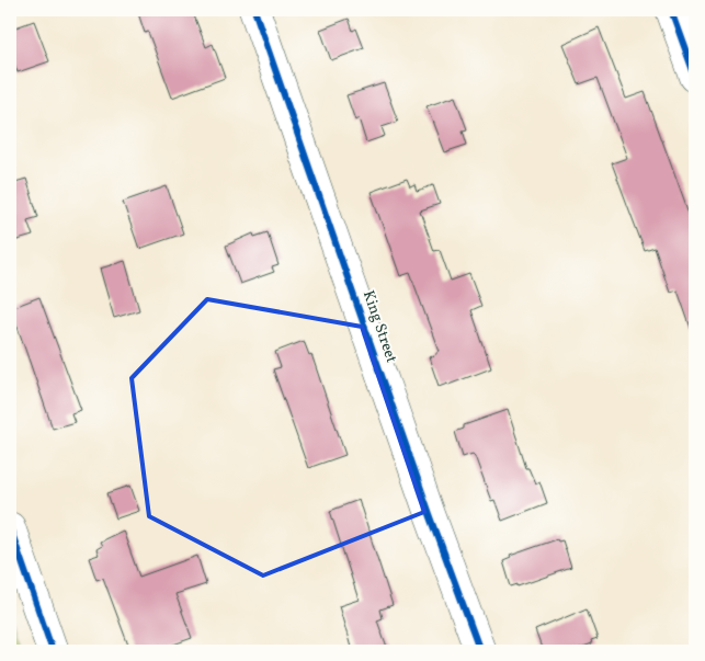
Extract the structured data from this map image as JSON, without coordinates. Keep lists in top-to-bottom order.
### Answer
{
  "streets": {
    "street": ["King Street"]
  }
}
